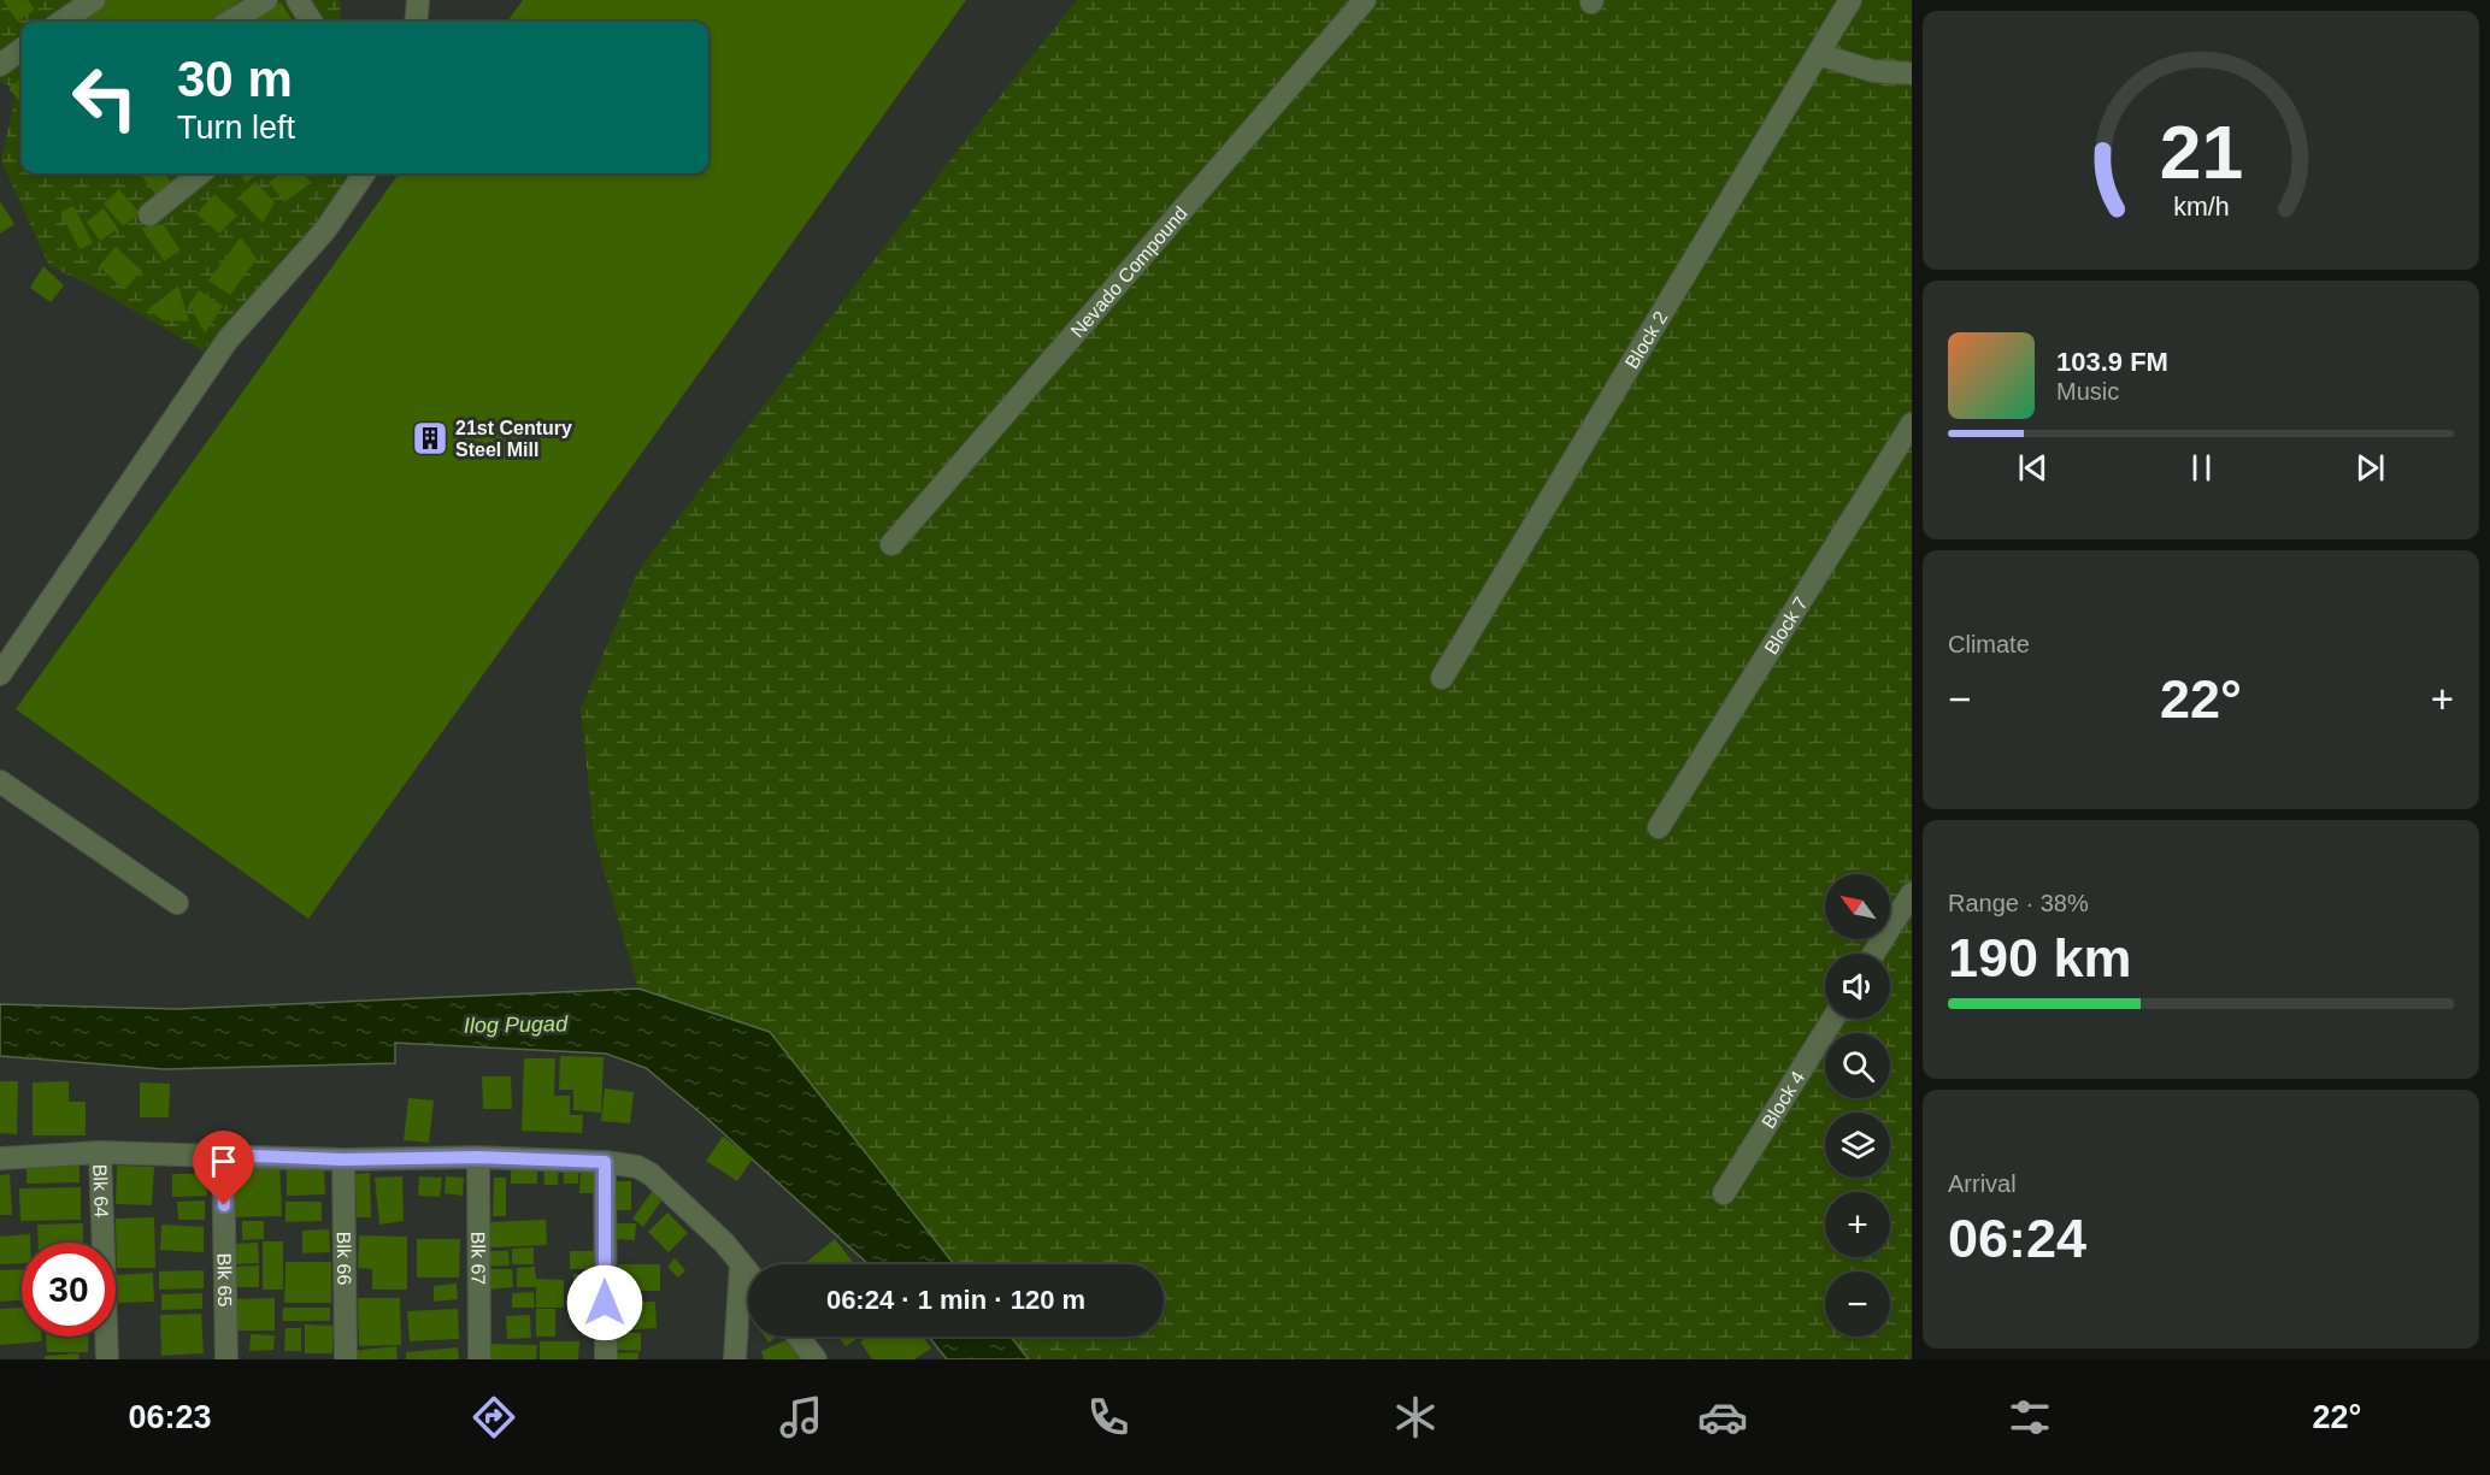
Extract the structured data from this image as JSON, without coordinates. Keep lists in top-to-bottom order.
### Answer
{
  "streets": {
    "street": [
      "Nevado Compound",
      "Block 2",
      "Block 7",
      "Block 4",
      "Blk 64",
      "Blk 67",
      "Blk 66",
      "Blk 65"
    ]
  },
  "water": ["Ilog Pugad"],
  "places": {
    "building": ["21st Century Steel Mill"]
  },
  "north": "top left",
  "page": {
    "turn": ["30 m", "Turn left"],
    "song": ["103.9 FM", "Music"],
    "tile": [
      "Climate",
      ["Range · 38%", "190 km"],
      ["Arrival", "06:24"]
    ],
    "heat": ["−", "22°", "+"],
    "map_buttons": ["+", "−"],
    "limit": "30",
    "trip": "06:24 · 1 min · 120 m",
    "tabs": ["06:23", "22°"],
    "gauge": ["21", "km/h"]
  }
}
